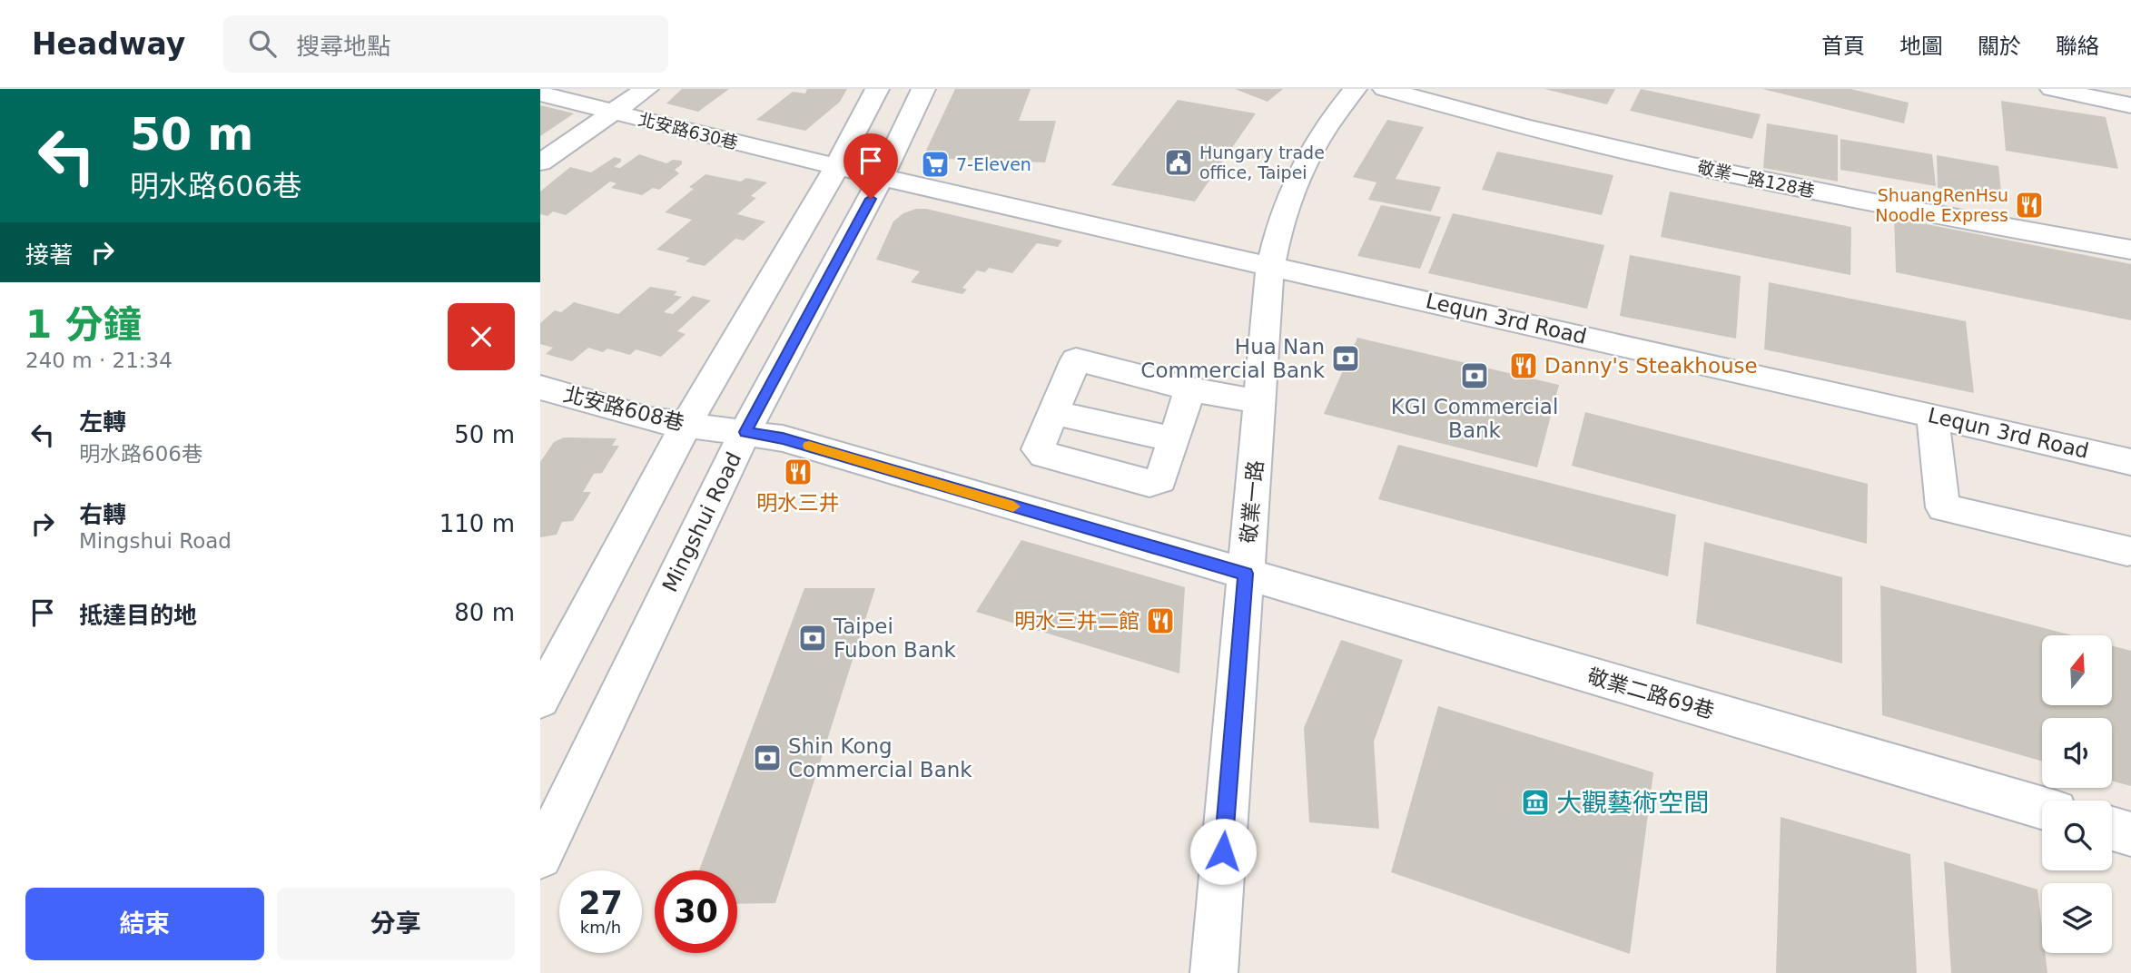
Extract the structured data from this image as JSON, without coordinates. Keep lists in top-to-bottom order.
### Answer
{
  "streets": {
    "street": [
      "北安路630巷",
      "敬業一路128巷",
      "Lequn 3rd Road",
      "北安路608巷",
      "敬業一路",
      "Mingshui Road",
      "敬業二路69巷"
    ]
  },
  "crossings": [
    ["北安路630巷", "Lequn 3rd Road"],
    ["北安路630巷", "Mingshui Road"],
    ["Lequn 3rd Road", "敬業一路"],
    ["Lequn 3rd Road", "Mingshui Road"],
    ["北安路608巷", "敬業一路"],
    ["北安路608巷", "Mingshui Road"],
    ["北安路608巷", "敬業二路69巷"],
    ["敬業一路", "敬業二路69巷"]
  ],
  "places": {
    "public building": ["Hungary trade office, Taipei"],
    "supermarket": ["7-Eleven"],
    "restaurant": [
      "ShuangRenHsu Noodle Express",
      "Danny's Steakhouse",
      "明水三井",
      "明水三井二館"
    ],
    "bank": [
      "Hua Nan Commercial Bank",
      "KGI Commercial Bank",
      "Taipei Fubon Bank",
      "Shin Kong Commercial Bank"
    ],
    "museum": ["大觀藝術空間"]
  },
  "north": "top",
  "page": {
    "header": "Headway",
    "search": "搜尋地點",
    "nav": [
      "首頁",
      "地圖",
      "關於",
      "聯絡"
    ],
    "turn": ["50 m", "明水路606巷"],
    "then": "接著",
    "heading": ["1 分鐘", "240 m · 21:34"],
    "list": [
      {
        "name": "左轉",
        "note": "明水路606巷",
        "value": "50 m"
      },
      {
        "name": "右轉",
        "note": "Mingshui Road",
        "value": "110 m"
      },
      {
        "name": "抵達目的地",
        "value": "80 m"
      }
    ],
    "speed": "27 km/h",
    "limit": "30",
    "buttons": ["結束", "分享"]
  }
}
